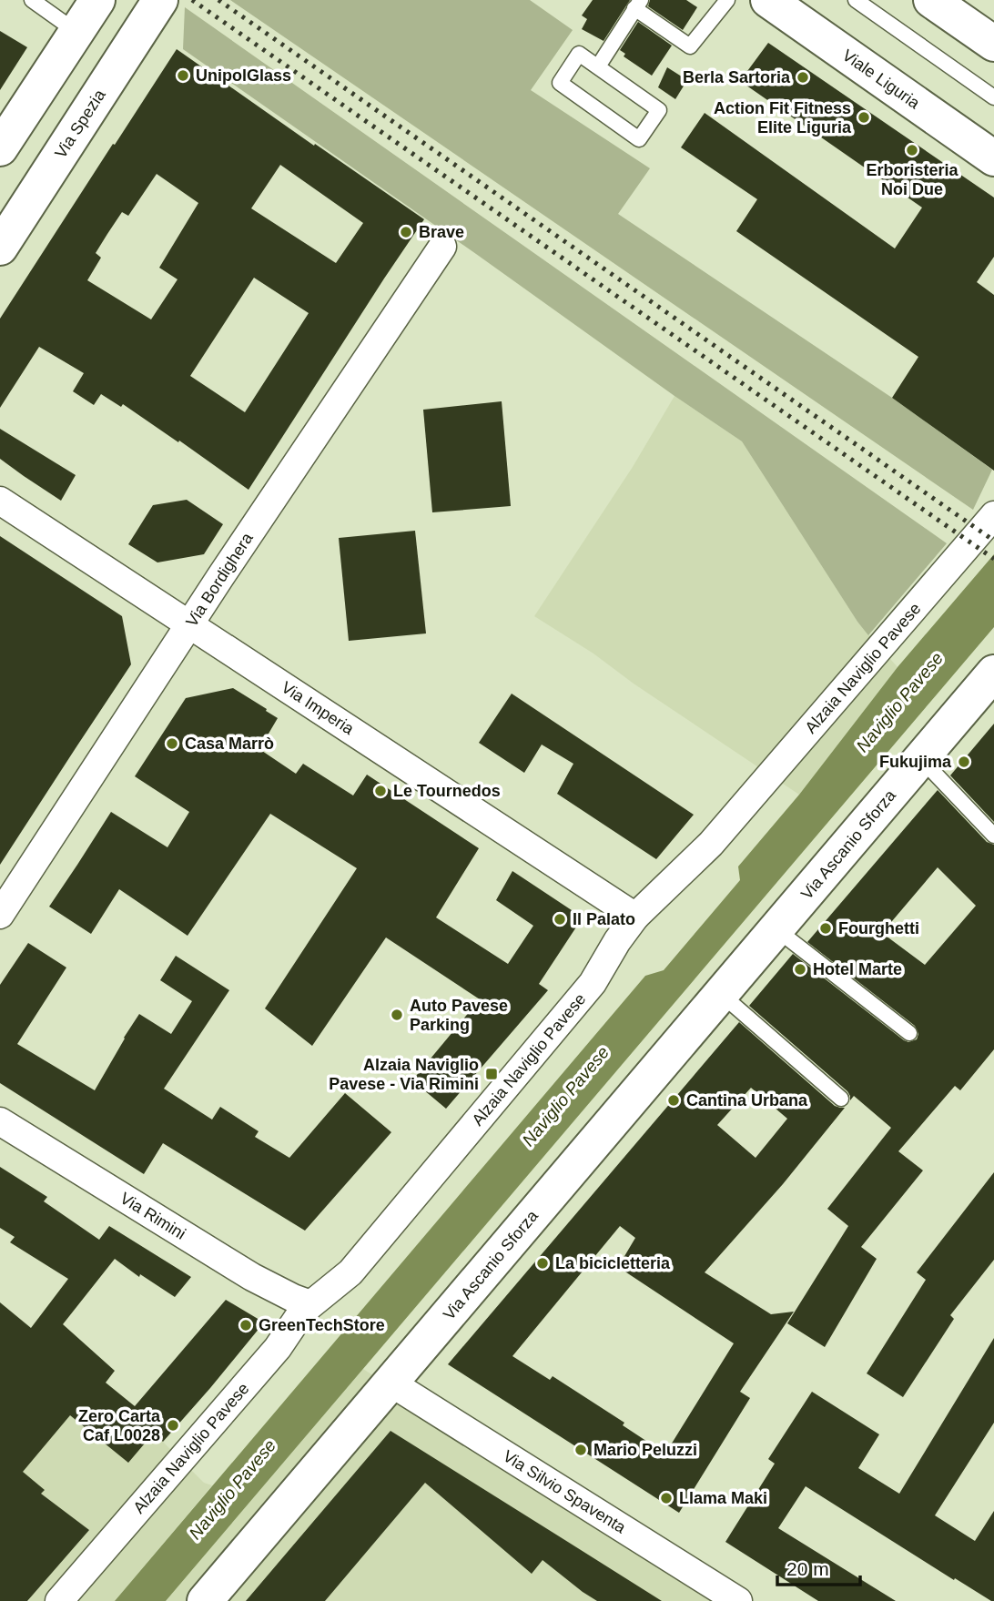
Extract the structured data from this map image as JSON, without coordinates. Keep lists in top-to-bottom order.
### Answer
{
  "streets": {
    "main road": ["Viale Liguria", "Via Spezia", "Via Ascanio Sforza"],
    "street": [
      "Via Bordighera",
      "Alzaia Naviglio Pavese",
      "Via Imperia",
      "Via Rimini",
      "Via Silvio Spaventa"
    ]
  },
  "crossings": [
    ["Via Bordighera", "Via Imperia"],
    ["Alzaia Naviglio Pavese", "Via Imperia"],
    ["Alzaia Naviglio Pavese", "Via Rimini"],
    ["Via Ascanio Sforza", "Via Silvio Spaventa"]
  ],
  "water": ["Naviglio Pavese"],
  "places": {
    "other": [
      "UnipolGlass",
      "Berla Sartoria",
      "Action Fit Fitness Elite Liguria",
      "Erboristeria Noi Due",
      "Brave",
      "Casa Marrò",
      "Fukujima",
      "Le Tournedos",
      "Il Palato",
      "Fourghetti",
      "Hotel Marte",
      "Auto Pavese Parking",
      "Cantina Urbana",
      "La bicicletteria",
      "GreenTechStore",
      "Zero Carta Caf L0028",
      "Mario Peluzzi",
      "Llama Maki"
    ],
    "transit": ["Alzaia Naviglio Pavese - Via Rimini"]
  },
  "scale_bar": "20 m"
}
